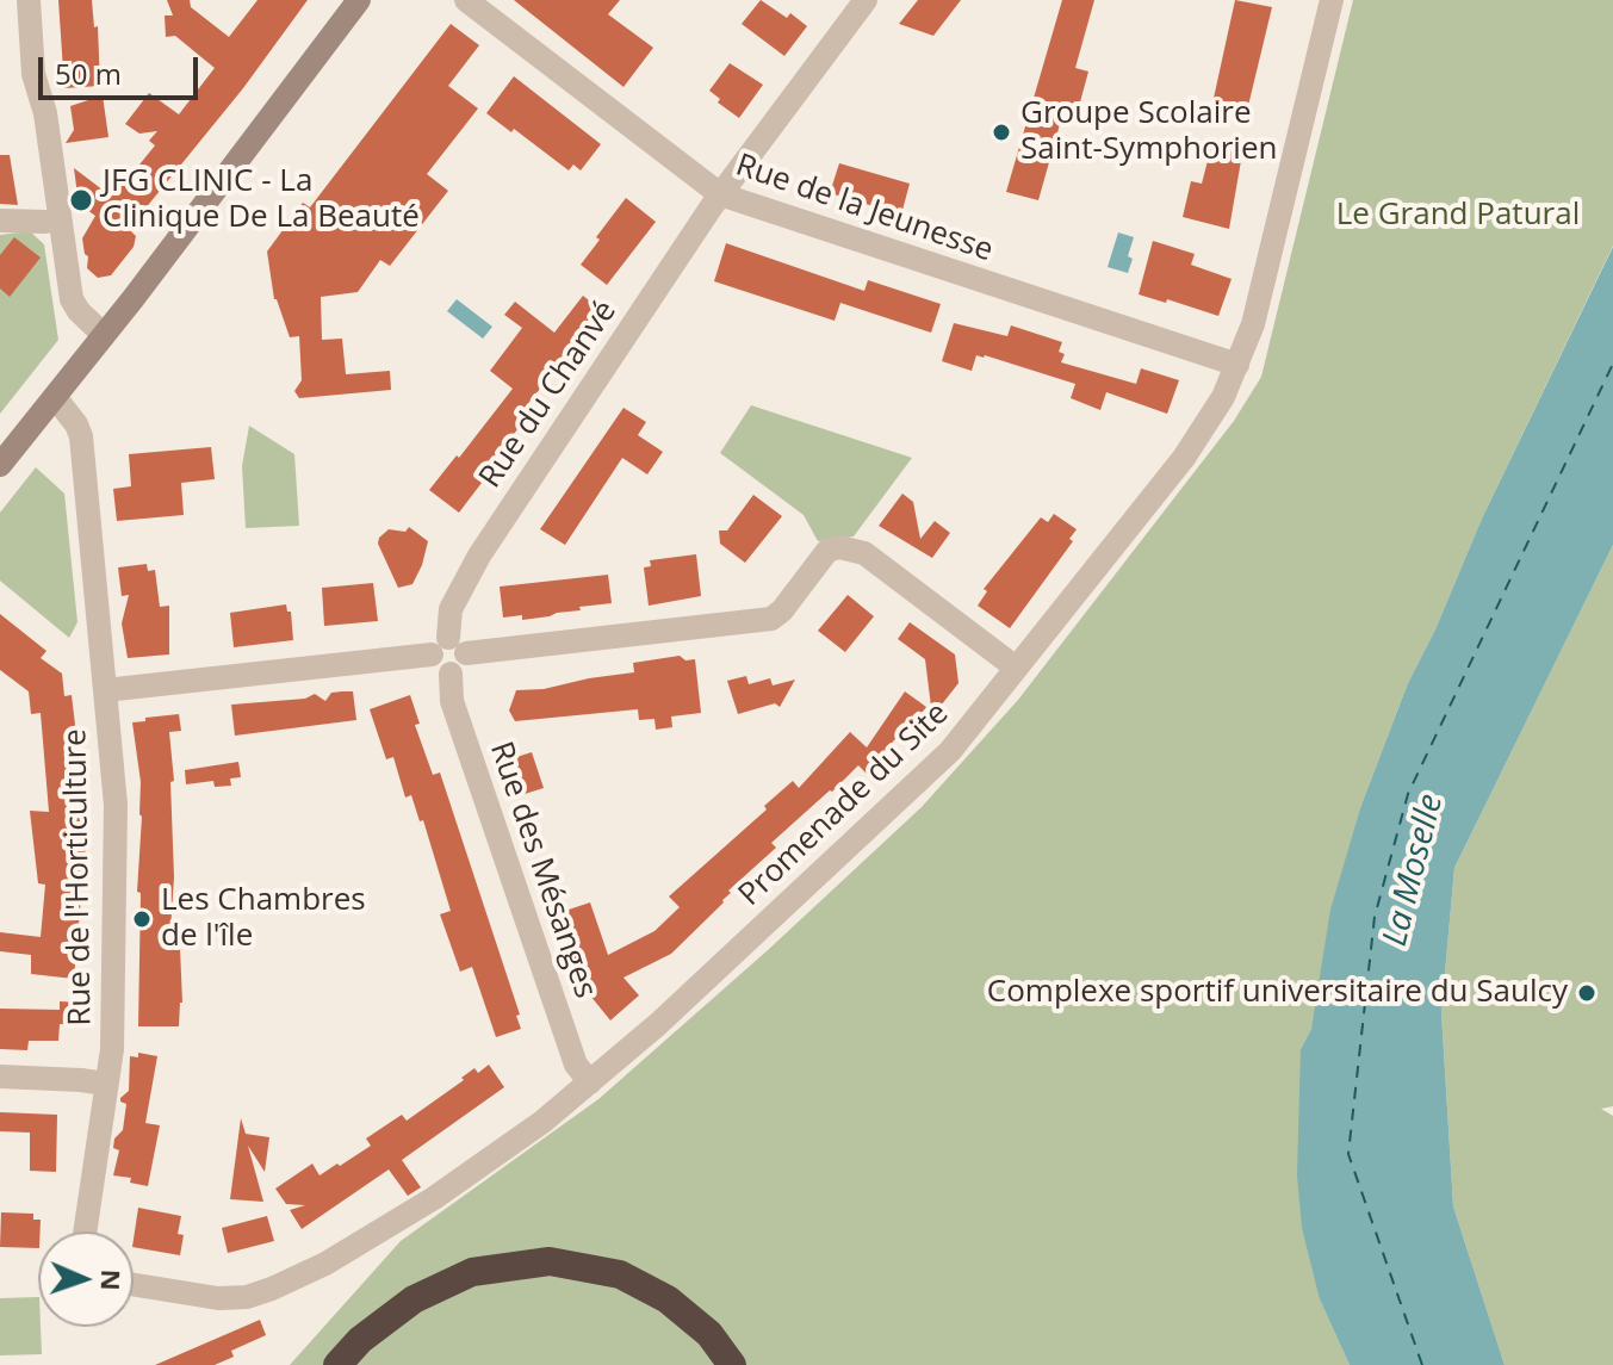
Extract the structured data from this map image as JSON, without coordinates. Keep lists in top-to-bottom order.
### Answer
{
  "streets": {
    "street": [
      "Rue de la Jeunesse",
      "Rue du Chanvé",
      "Promenade du Site",
      "Rue des Mésanges",
      "Rue de l'Horticulture"
    ]
  },
  "crossings": [
    ["Rue de la Jeunesse", "Rue du Chanvé"],
    ["Rue de la Jeunesse", "Promenade du Site"],
    ["Rue du Chanvé", "Rue des Mésanges"],
    ["Promenade du Site", "Rue des Mésanges"]
  ],
  "water": ["La Moselle"],
  "parks": ["Le Grand Patural"],
  "places": [
    "Groupe Scolaire Saint-Symphorien",
    "JFG CLINIC - La Clinique De La Beauté",
    "Les Chambres de l'île",
    "Complexe sportif universitaire du Saulcy"
  ],
  "scale_bar": "50 m",
  "north": "right"
}
